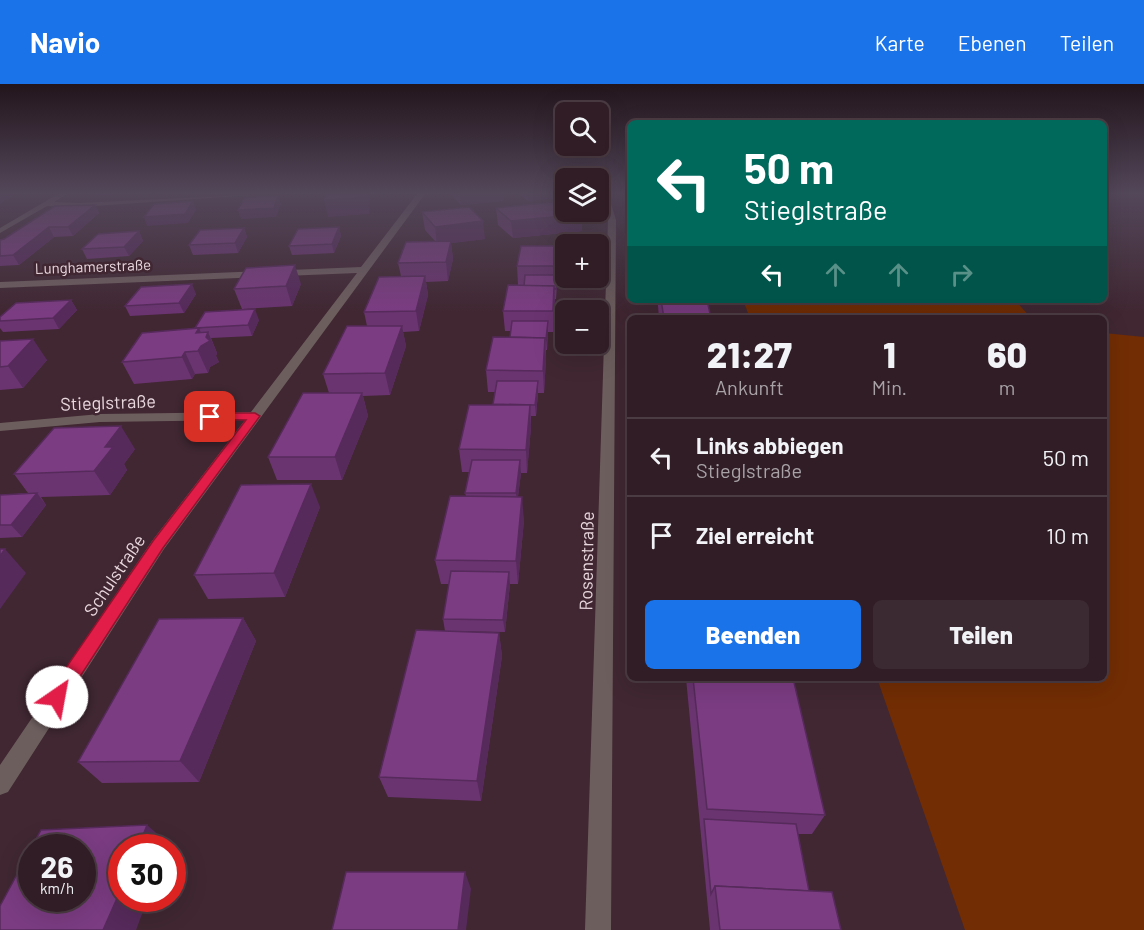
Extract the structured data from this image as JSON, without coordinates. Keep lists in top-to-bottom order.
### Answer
{
  "streets": {
    "street": [
      "Lunghamerstraße",
      "Stieglstraße",
      "Rosenstraße",
      "Schulstraße"
    ]
  },
  "crossings": [
    ["Lunghamerstraße", "Schulstraße"],
    ["Stieglstraße", "Schulstraße"]
  ],
  "page": {
    "header": "Navio",
    "nav": ["Karte", "Ebenen", "Teilen"],
    "map_buttons": ["+", "−"],
    "turn": ["50 m", "Stieglstraße"],
    "eta": [
      "21:27",
      "Ankunft",
      "1",
      "Min.",
      "60",
      "m"
    ],
    "list": [
      {
        "name": "Links abbiegen",
        "note": "Stieglstraße",
        "value": "50 m"
      },
      {
        "name": "Ziel erreicht",
        "value": "10 m"
      }
    ],
    "buttons": ["Beenden", "Teilen"],
    "speed": "26 km/h",
    "limit": "30"
  }
}
